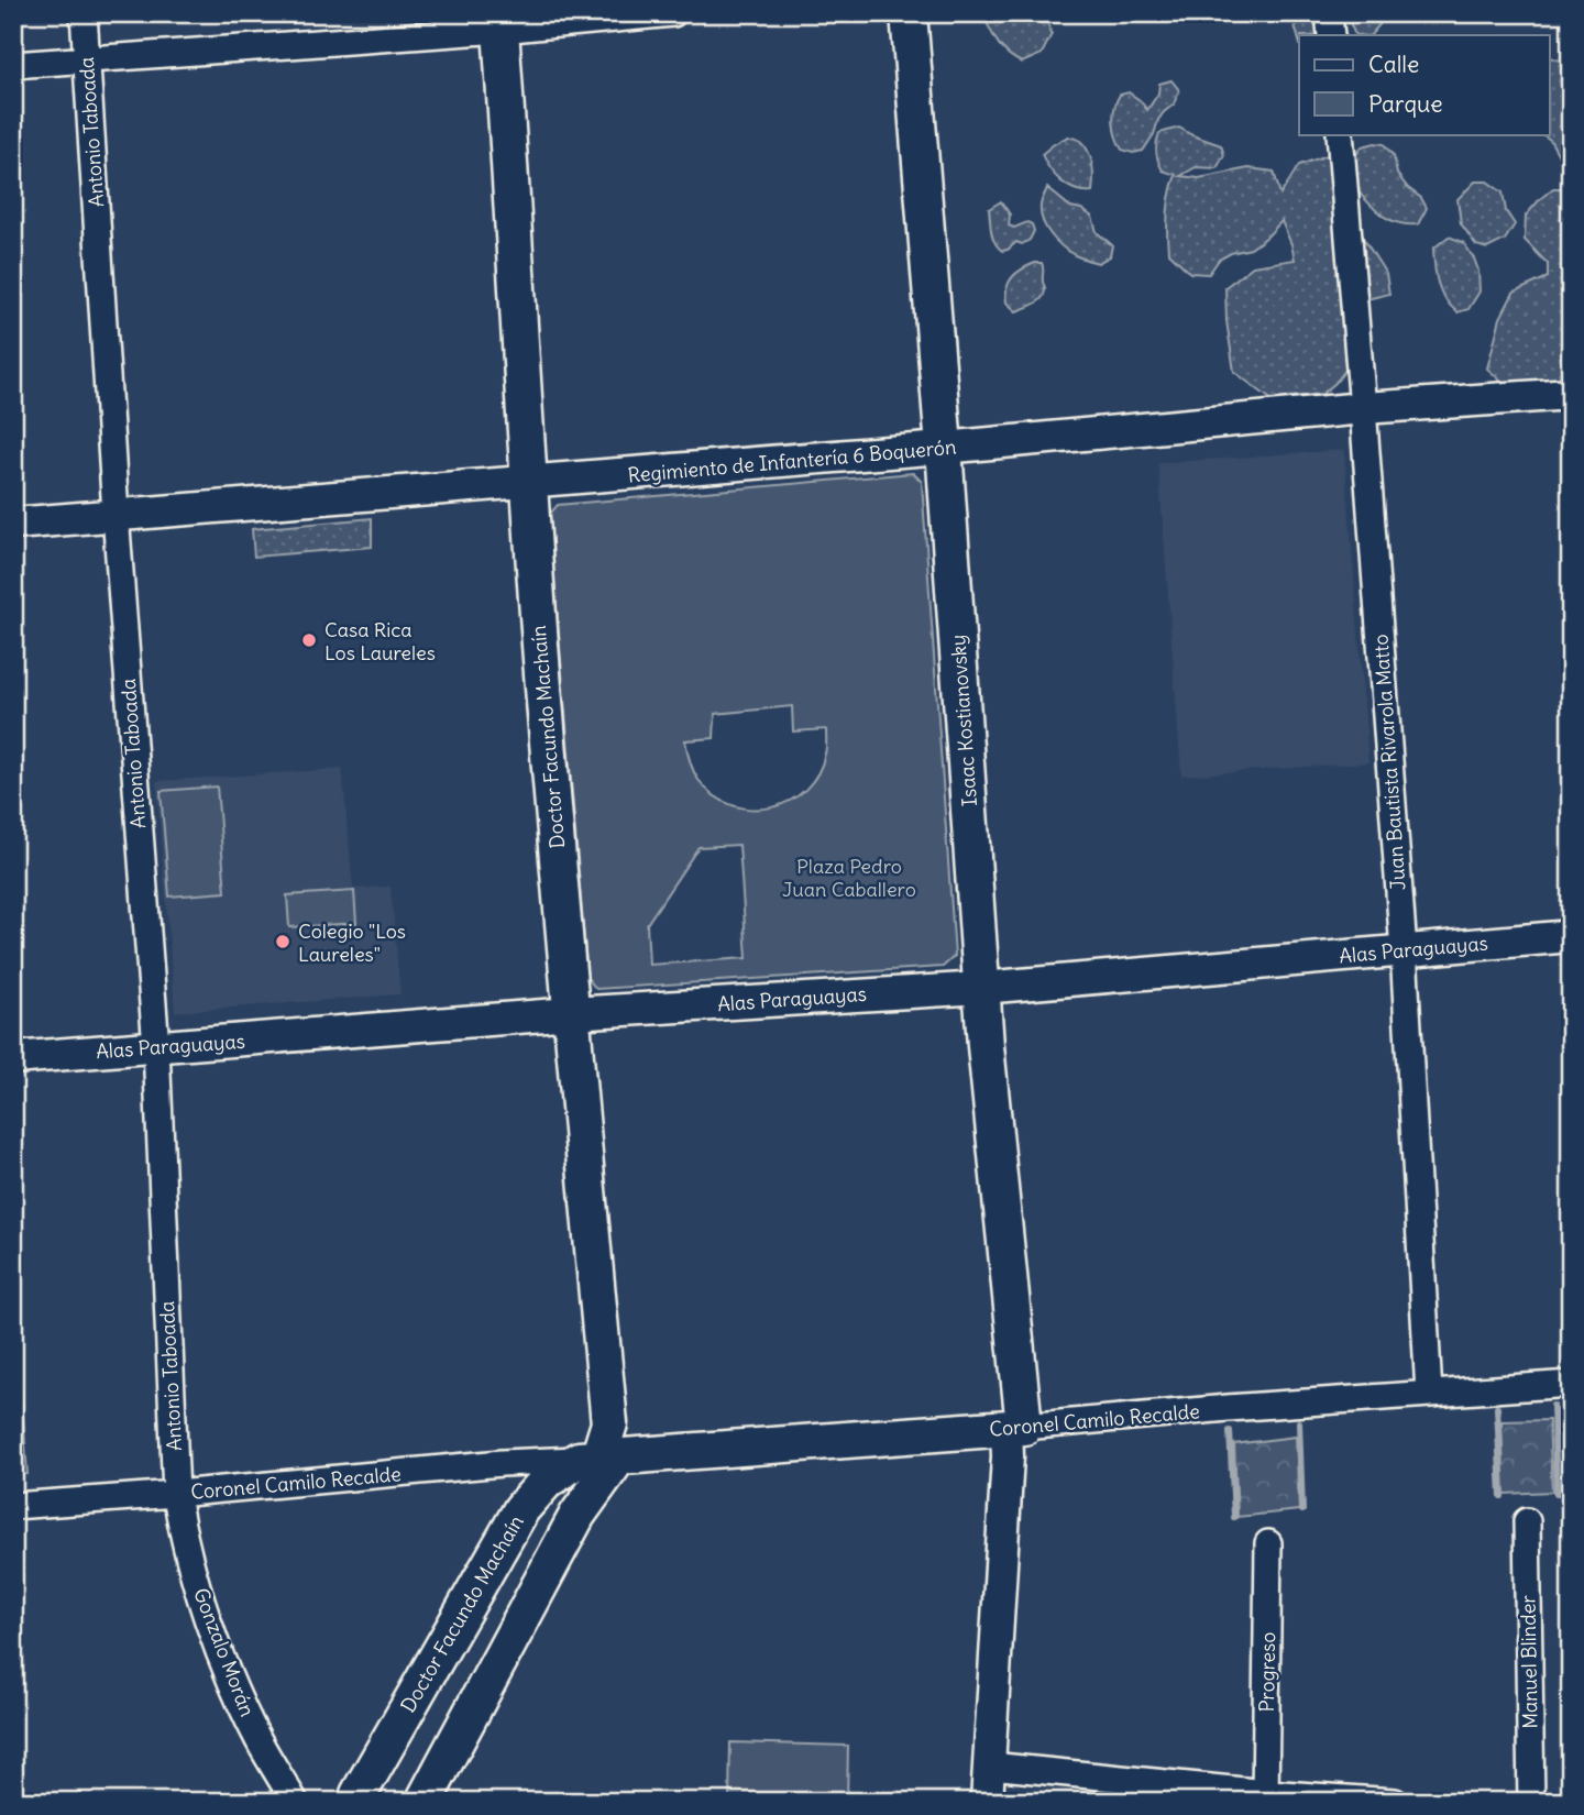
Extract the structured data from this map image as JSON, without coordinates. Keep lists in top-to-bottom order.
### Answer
{
  "streets": {
    "main road": ["Isaac Kostianovsky", "Doctor Facundo Machaín", "Coronel Camilo Recalde"],
    "street": [
      "Antonio Taboada",
      "Regimiento de Infantería 6 Boquerón",
      "Juan Bautista Rivarola Matto",
      "Alas Paraguayas",
      "Gonzalo Morán",
      "Manuel Blinder",
      "Progreso"
    ]
  },
  "crossings": [
    ["Antonio Taboada", "Regimiento de Infantería 6 Boquerón"],
    ["Antonio Taboada", "Alas Paraguayas"],
    ["Antonio Taboada", "Coronel Camilo Recalde"],
    ["Antonio Taboada", "Gonzalo Morán"],
    ["Regimiento de Infantería 6 Boquerón", "Isaac Kostianovsky"],
    ["Regimiento de Infantería 6 Boquerón", "Doctor Facundo Machaín"],
    ["Regimiento de Infantería 6 Boquerón", "Juan Bautista Rivarola Matto"],
    ["Isaac Kostianovsky", "Alas Paraguayas"],
    ["Isaac Kostianovsky", "Coronel Camilo Recalde"],
    ["Doctor Facundo Machaín", "Alas Paraguayas"],
    ["Doctor Facundo Machaín", "Coronel Camilo Recalde"],
    ["Juan Bautista Rivarola Matto", "Alas Paraguayas"],
    ["Juan Bautista Rivarola Matto", "Coronel Camilo Recalde"],
    ["Coronel Camilo Recalde", "Gonzalo Morán"]
  ],
  "parks": ["Plaza Pedro Juan Caballero"],
  "places": ["Casa Rica Los Laureles", "Colegio \"Los Laureles\""],
  "legend": ["Calle", "Parque"]
}
